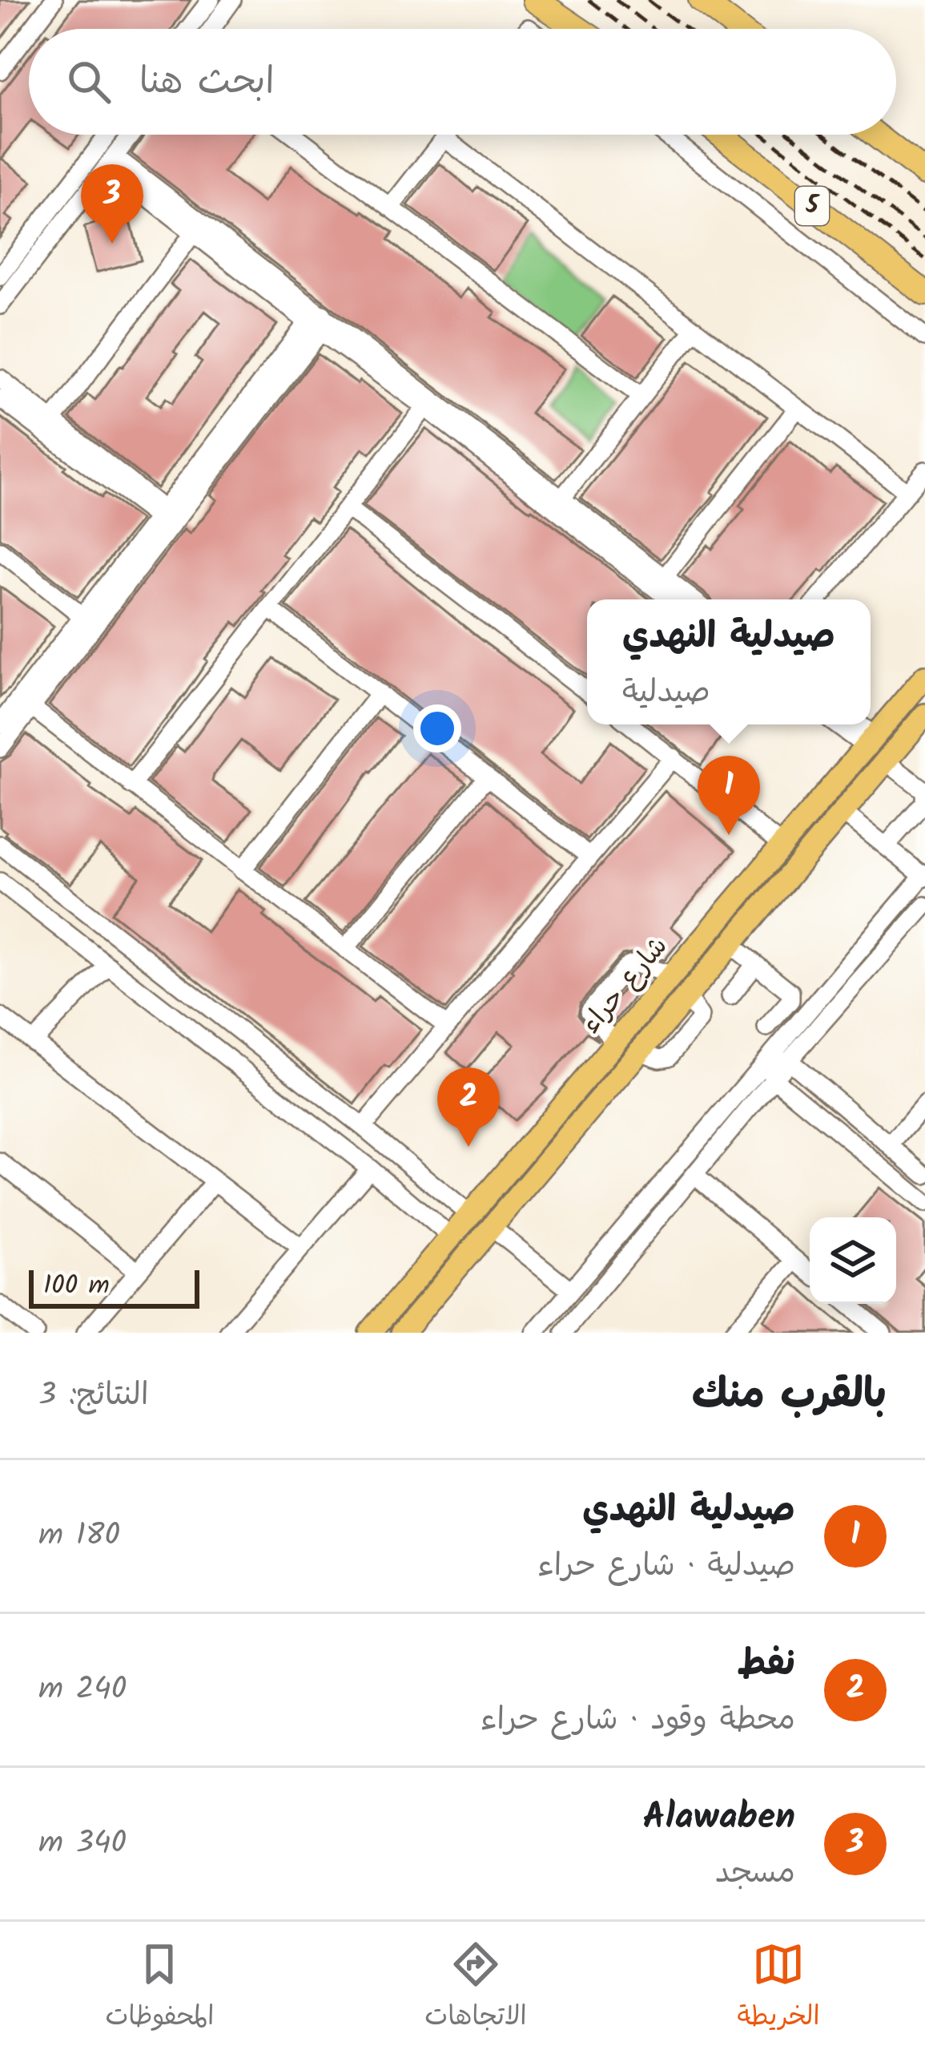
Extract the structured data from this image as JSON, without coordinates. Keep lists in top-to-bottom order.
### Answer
{
  "streets": {
    "highway": ["5"],
    "main road": ["شارع حراء"]
  },
  "scale_bar": "100 m",
  "page": {
    "search": "ابحث هنا",
    "pins": ["3", "1", "2"],
    "popup": ["صيدلية النهدي", "صيدلية"],
    "scale": "100 m",
    "heading": ["بالقرب منك", "النتائج: 3"],
    "list": [
      {
        "mark": "1",
        "name": "صيدلية النهدي",
        "note": "صيدلية · شارع حراء",
        "value": "180 m"
      },
      {
        "mark": "2",
        "name": "نفط",
        "note": "محطة وقود · شارع حراء",
        "value": "240 m"
      },
      {
        "mark": "3",
        "name": "Alawaben",
        "note": "مسجد",
        "value": "340 m"
      }
    ],
    "nav": ["الخريطة", "الاتجاهات", "المحفوظات"]
  }
}
